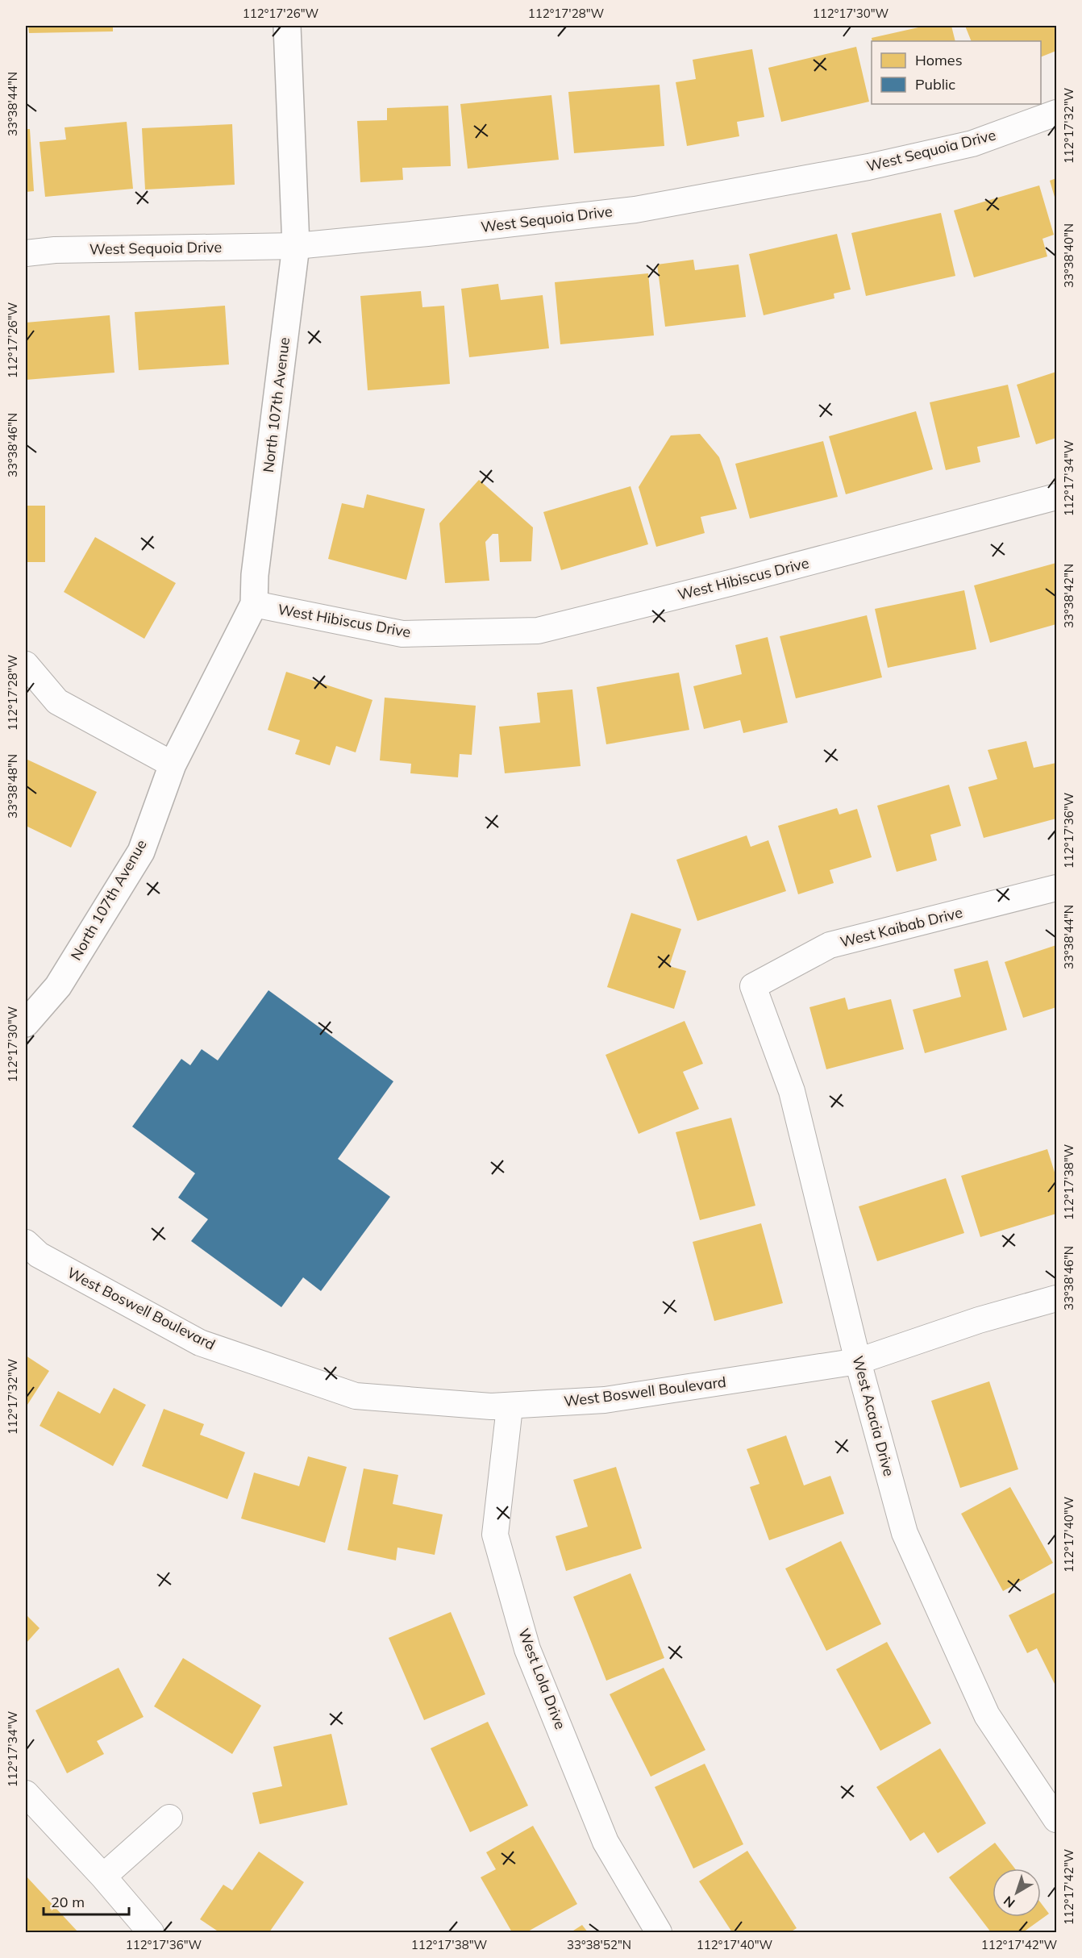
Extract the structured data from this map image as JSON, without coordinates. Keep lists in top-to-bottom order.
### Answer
{
  "streets": {
    "street": [
      "West Sequoia Drive",
      "North 107th Avenue",
      "West Hibiscus Drive",
      "West Kaibab Drive",
      "West Boswell Boulevard",
      "West Acacia Drive",
      "West Lola Drive"
    ]
  },
  "crossings": [
    ["West Sequoia Drive", "North 107th Avenue"],
    ["North 107th Avenue", "West Hibiscus Drive"],
    ["West Kaibab Drive", "West Acacia Drive"],
    ["West Boswell Boulevard", "West Acacia Drive"],
    ["West Boswell Boulevard", "West Lola Drive"]
  ],
  "legend": ["Homes", "Public"],
  "scale_bar": "20 m",
  "north": "bottom left",
  "coordinates": [
    "112°17'26\"W",
    "112°17'28\"W",
    "112°17'30\"W",
    "33°38'44\"N",
    "112°17'32\"W",
    "33°38'40\"N",
    "33°38'46\"N",
    "112°17'34\"W",
    "33°38'42\"N",
    "33°38'48\"N",
    "112°17'36\"W",
    "112°17'38\"W",
    "112°17'40\"W",
    "112°17'42\"W",
    "33°38'52\"N"
  ]
}
